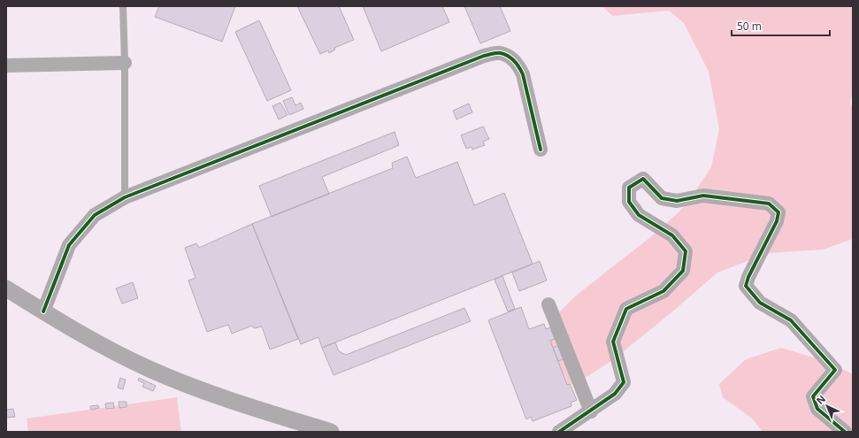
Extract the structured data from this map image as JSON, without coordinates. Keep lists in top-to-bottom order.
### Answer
{
  "scale_bar": "50 m",
  "north": "top left"
}
